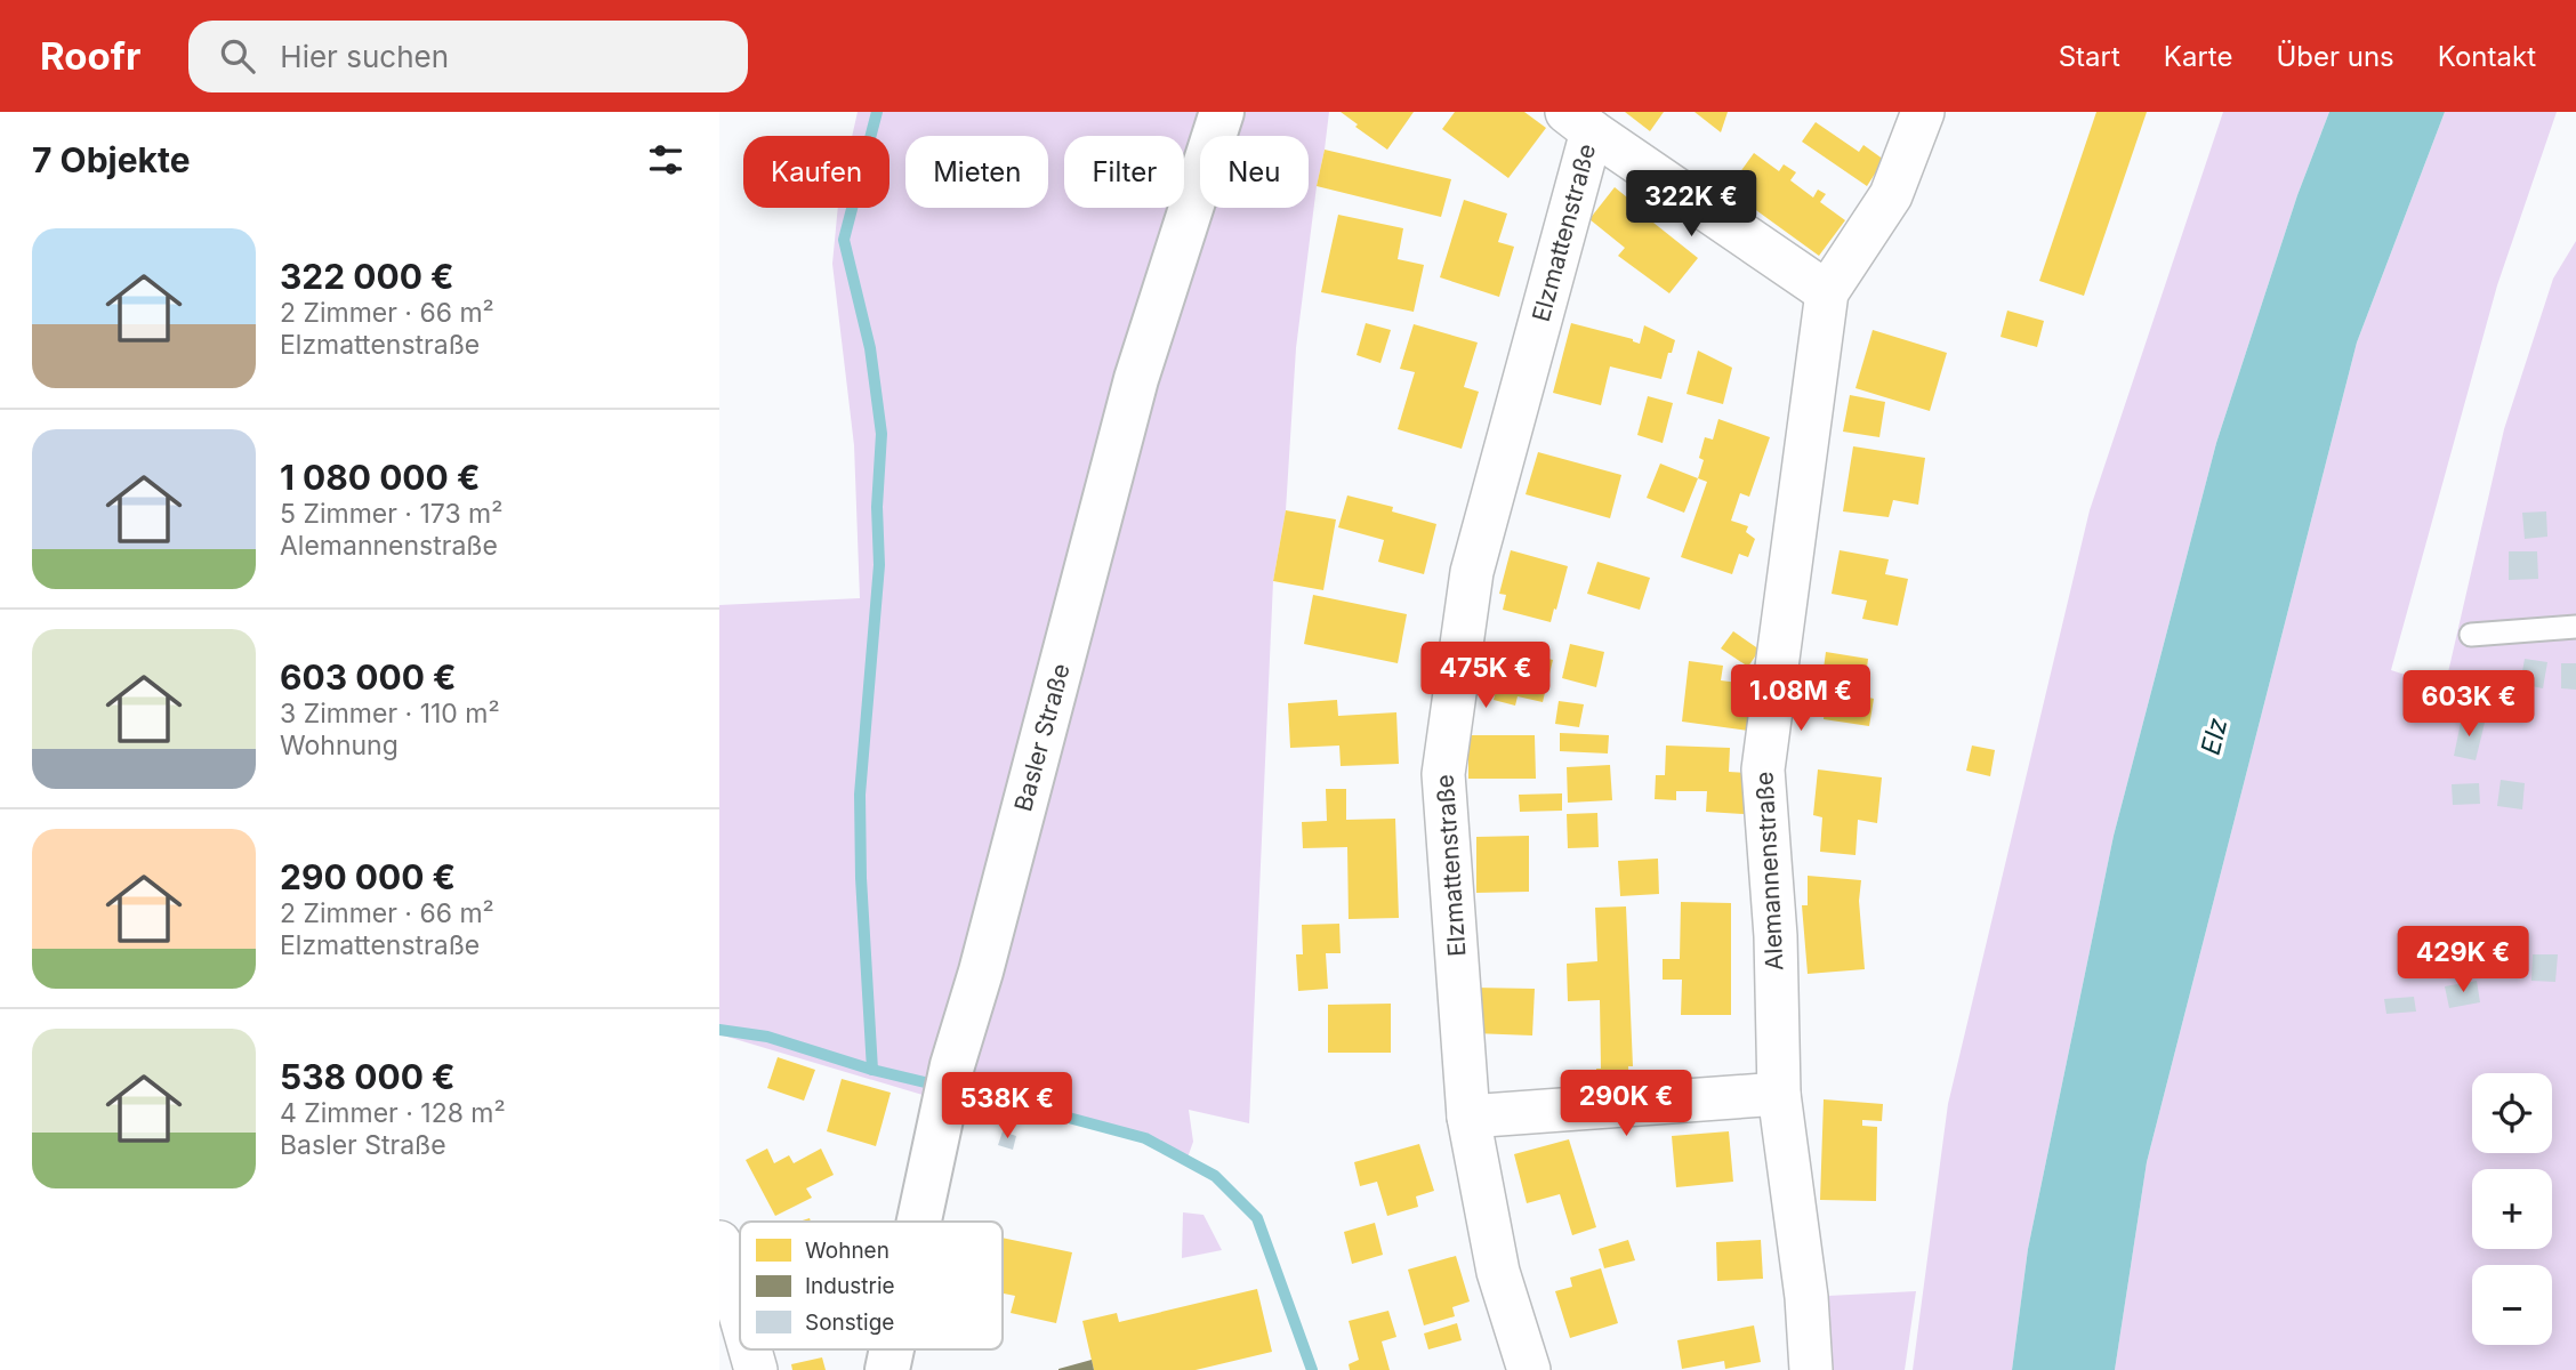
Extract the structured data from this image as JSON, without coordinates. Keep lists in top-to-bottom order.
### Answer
{
  "streets": {
    "street": ["Elzmattenstraße", "Basler Straße", "Alemannenstraße"]
  },
  "crossings": [
    ["Elzmattenstraße", "Alemannenstraße"]
  ],
  "water": ["Elz"],
  "legend": ["Wohnen", "Industrie", "Sonstige"],
  "page": {
    "header": "Roofr",
    "search": "Hier suchen",
    "nav": [
      "Start",
      "Karte",
      "Über uns",
      "Kontakt"
    ],
    "heading": "7 Objekte",
    "chip": [
      "Kaufen",
      "Mieten",
      "Filter",
      "Neu"
    ],
    "price": [
      "322K €",
      "475K €",
      "1.08M €",
      "603K €",
      "429K €",
      "290K €",
      "538K €"
    ],
    "list": [
      {
        "name": "322 000 €",
        "note": "2 Zimmer · 66 m² · Elzmattenstraße"
      },
      {
        "name": "1 080 000 €",
        "note": "5 Zimmer · 173 m² · Alemannenstraße"
      },
      {
        "name": "603 000 €",
        "note": "3 Zimmer · 110 m² · Wohnung"
      },
      {
        "name": "290 000 €",
        "note": "2 Zimmer · 66 m² · Elzmattenstraße"
      },
      {
        "name": "538 000 €",
        "note": "4 Zimmer · 128 m² · Basler Straße"
      }
    ],
    "map_buttons": ["+", "−"]
  }
}
